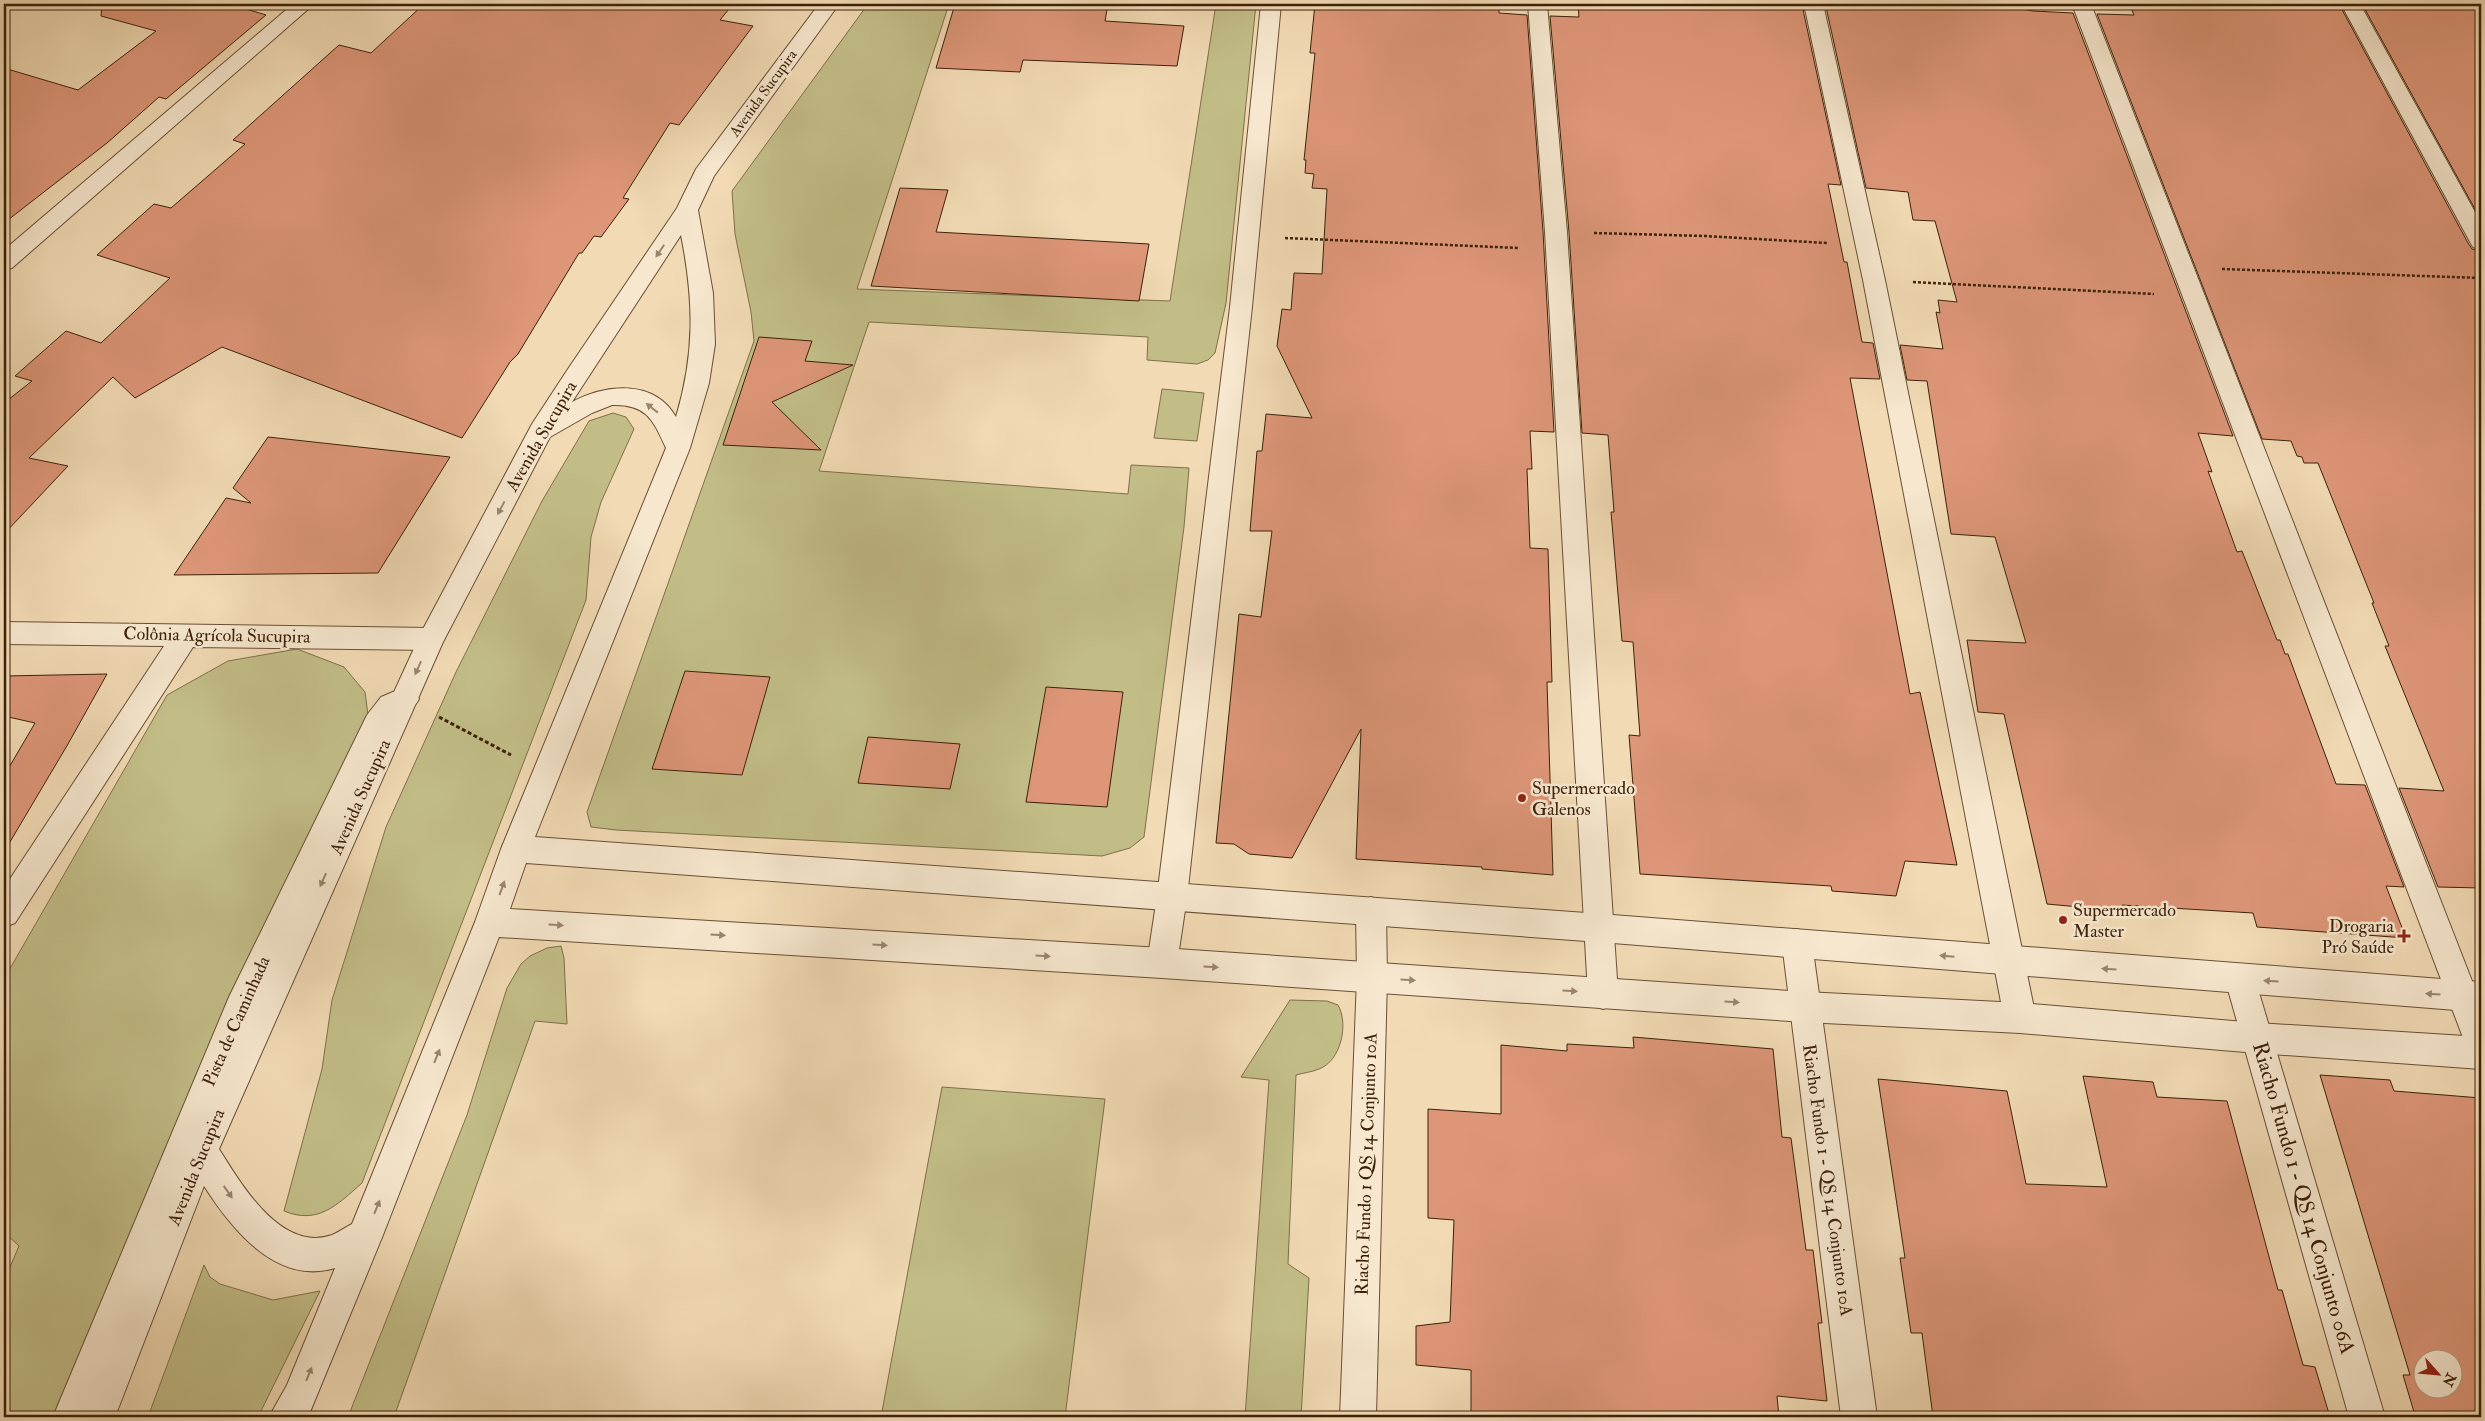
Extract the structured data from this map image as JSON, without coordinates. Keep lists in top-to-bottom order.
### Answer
{
  "streets": {
    "street": [
      "Avenida Sucupira",
      "Colônia Agrícola Sucupira",
      "Pista de Caminhada",
      "Riacho Fundo 1 QS 14 Conjunto 10A",
      "Riacho Fundo 1 - QS 14 Conjunto 10A",
      "Riacho Fundo 1 - QS 14 Conjunto 06A"
    ]
  },
  "crossings": [
    ["Avenida Sucupira", "Colônia Agrícola Sucupira"],
    ["Avenida Sucupira", "Pista de Caminhada"]
  ],
  "places": {
    "other": ["Supermercado Galenos", "Supermercado Master"],
    "health": ["Drogaria Pró Saúde"]
  },
  "north": "bottom right"
}
